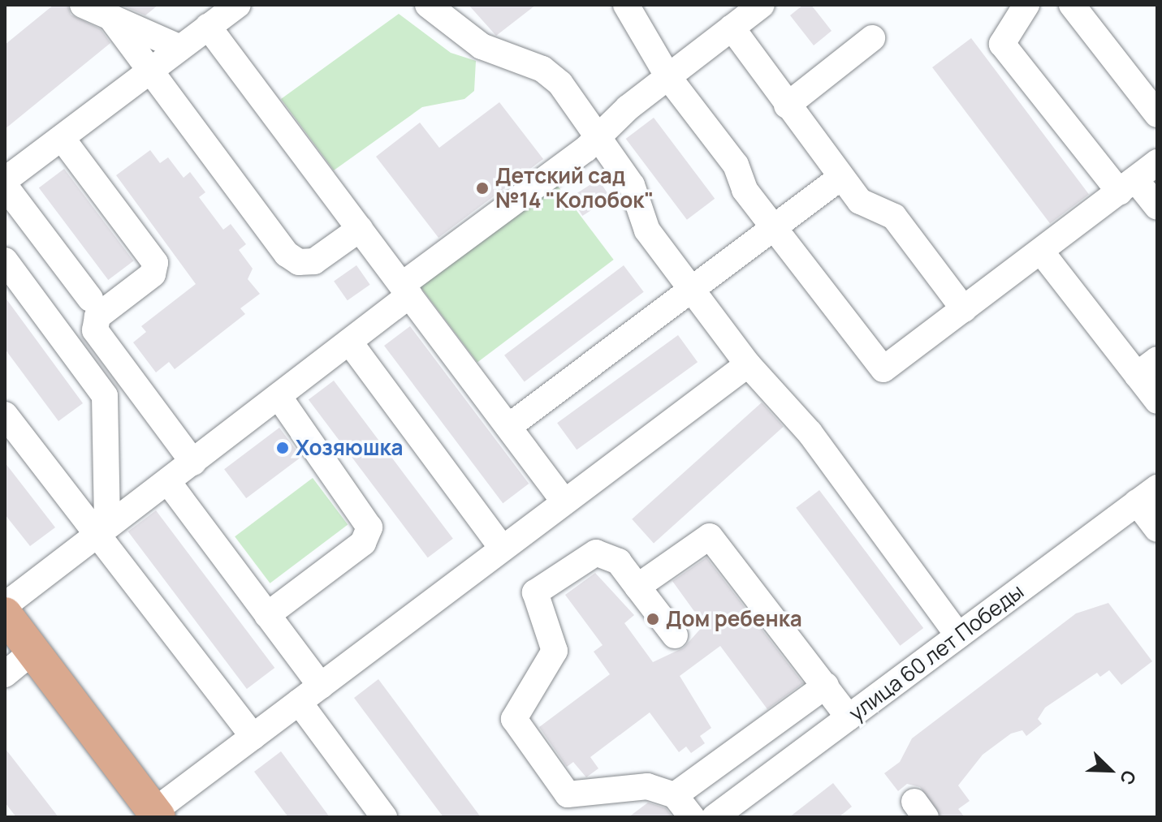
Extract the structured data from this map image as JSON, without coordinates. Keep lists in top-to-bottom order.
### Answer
{
  "streets": {
    "street": ["улица 60 лет Победы"]
  },
  "places": ["Детский сад №14 \"Колобок\"", "Хозяюшка", "Дом ребенка"],
  "north": "bottom right"
}
